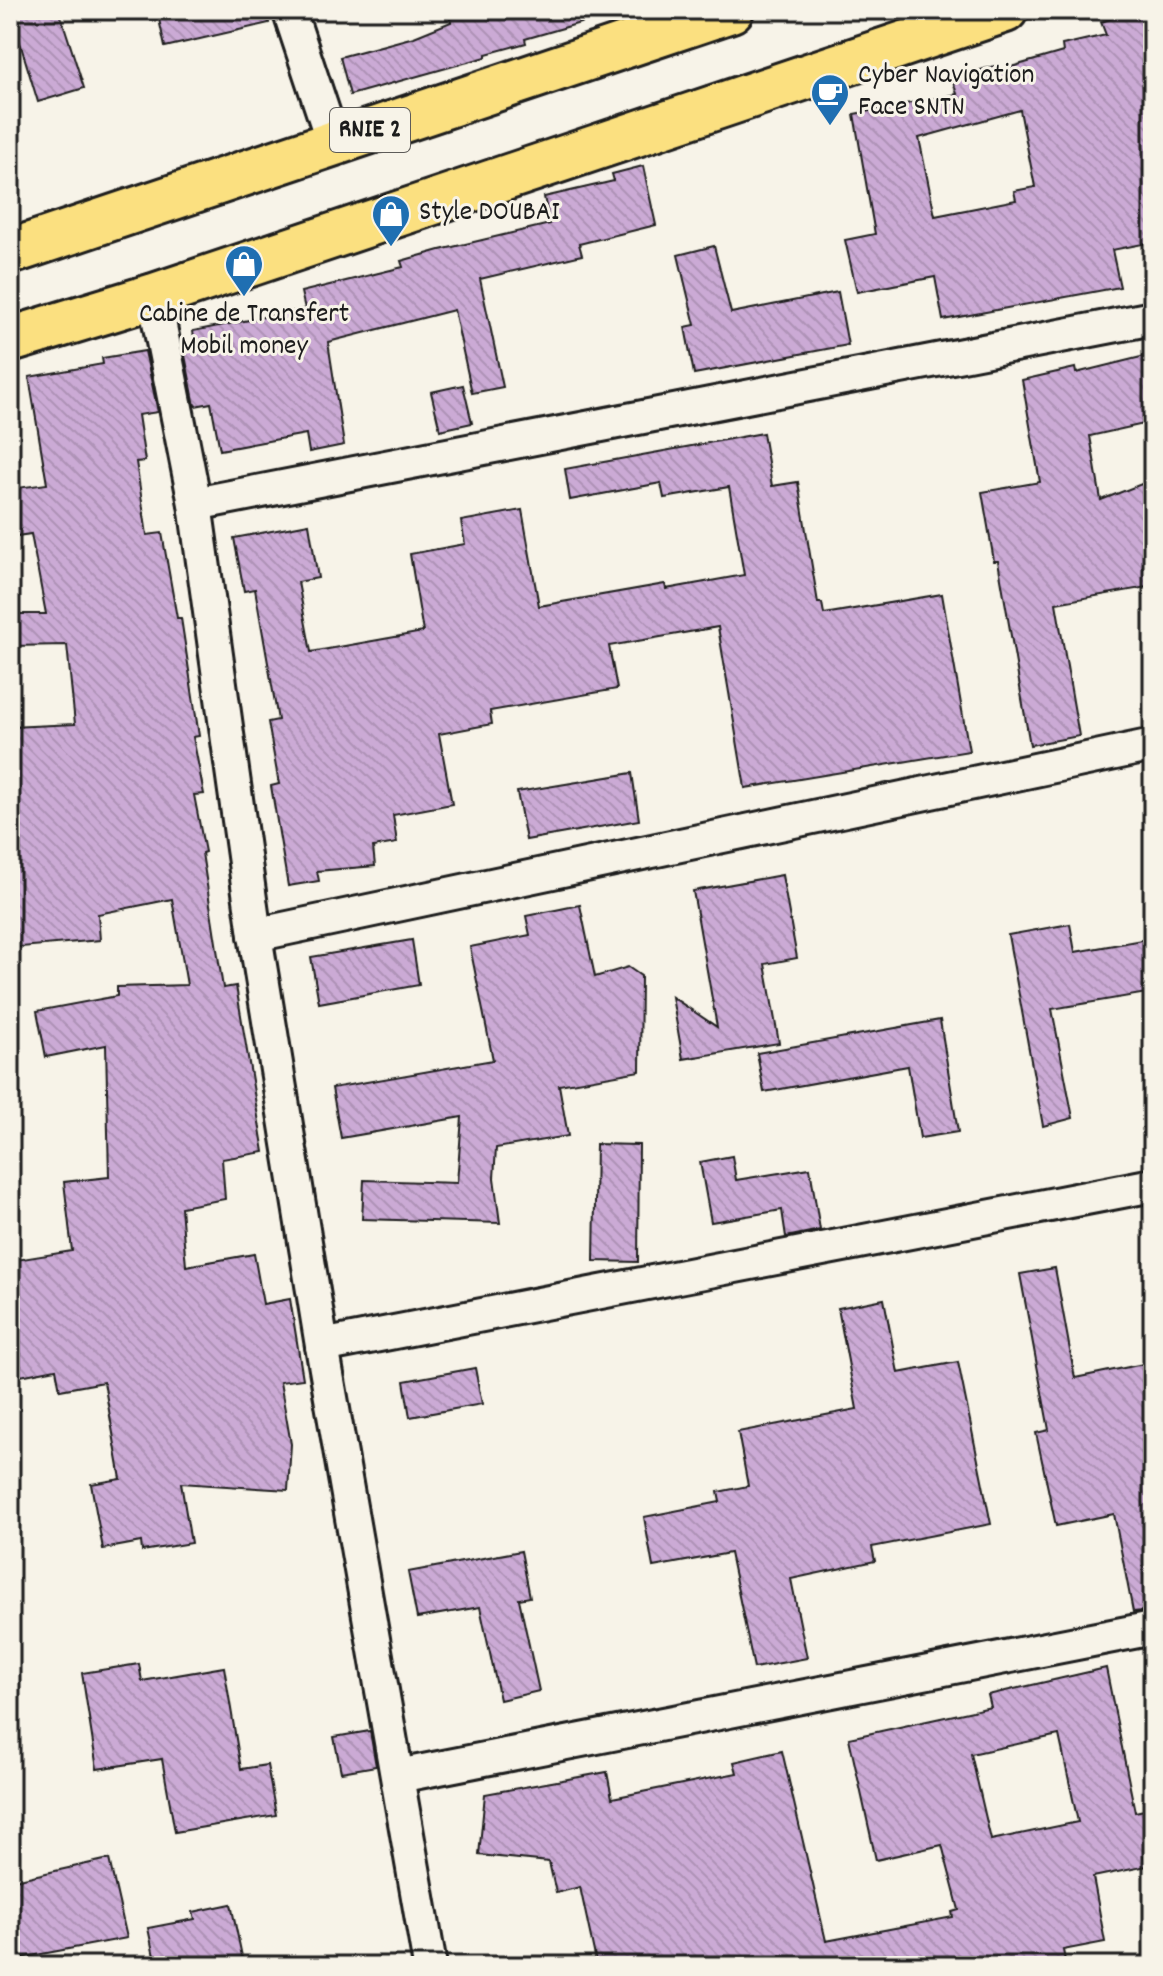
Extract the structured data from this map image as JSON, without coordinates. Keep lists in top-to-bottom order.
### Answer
{
  "streets": {
    "main road": ["RNIE 2"]
  },
  "places": {
    "cafe": ["Cyber Navigation Face SNTN"],
    "shop": ["Style DOUBAI", "Cabine de Transfert Mobil money"]
  }
}
